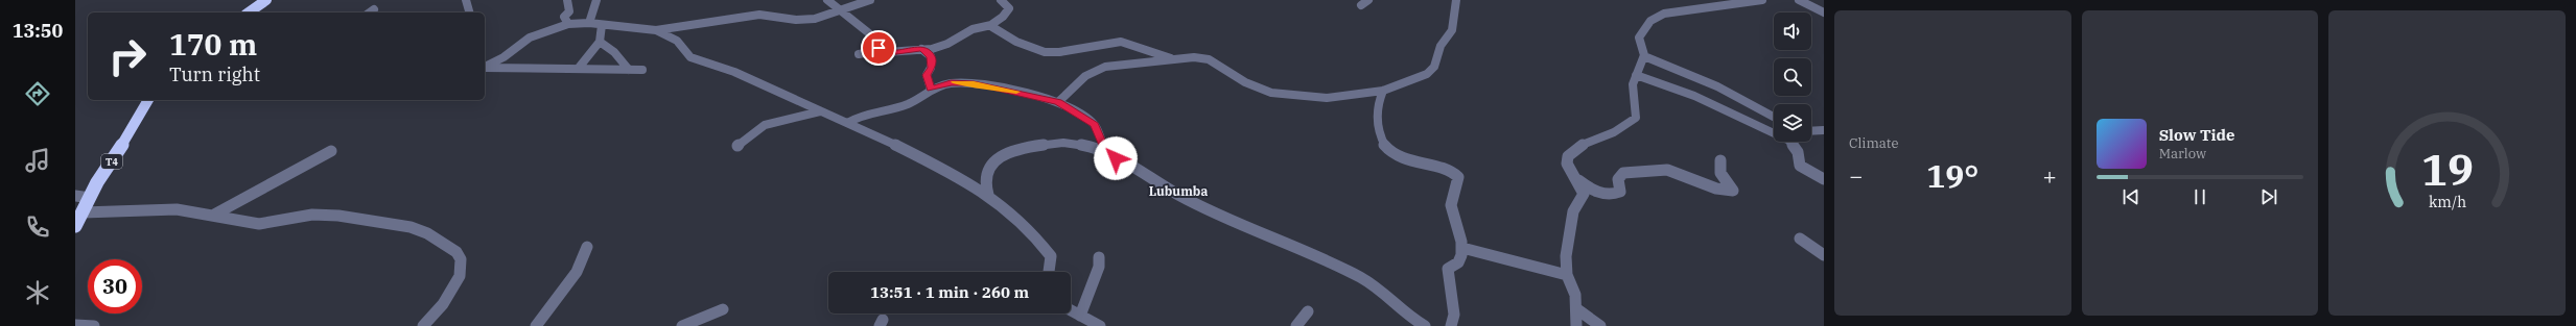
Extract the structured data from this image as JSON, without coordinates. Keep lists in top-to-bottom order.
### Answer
{
  "streets": {
    "highway": ["T4"]
  },
  "districts": ["Lubumba"],
  "page": {
    "tabs": "13:50",
    "tile": "Climate",
    "turn": ["170 m", "Turn right"],
    "song": ["Slow Tide", "Marlow"],
    "heat": ["−", "19°", "+"],
    "limit": "30",
    "trip": "13:51 · 1 min · 260 m",
    "gauge": ["19", "km/h"]
  }
}
